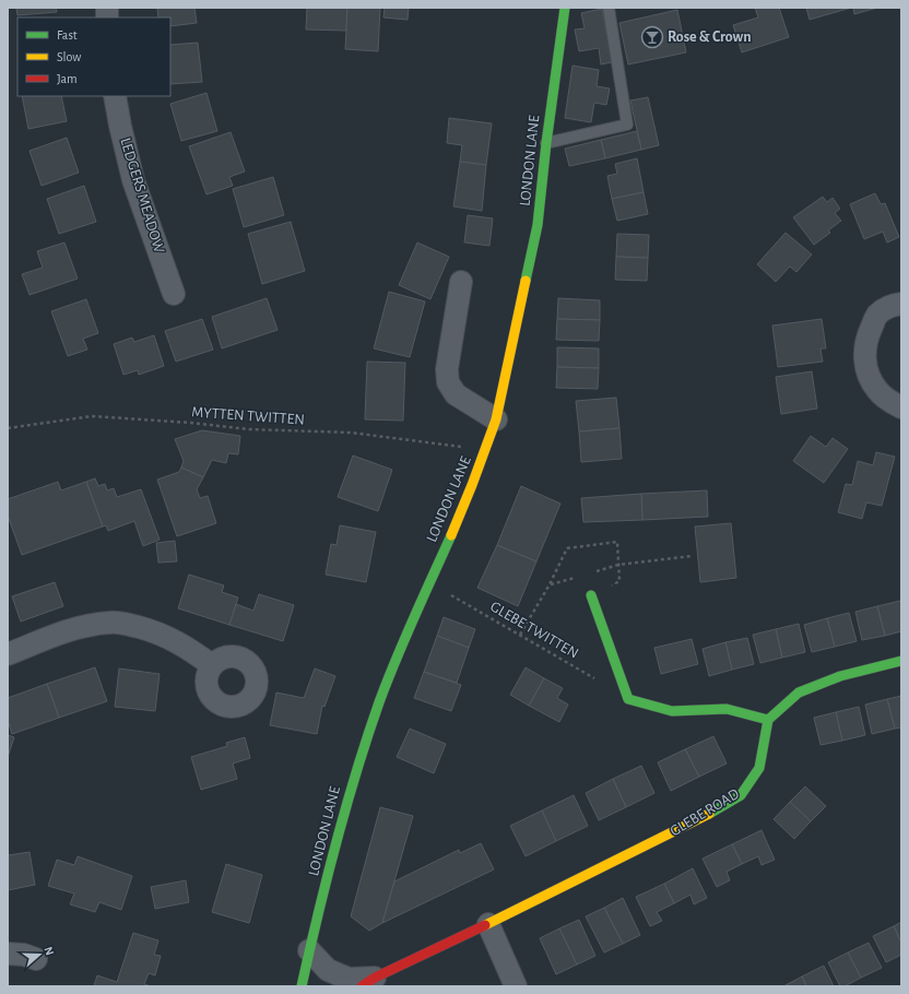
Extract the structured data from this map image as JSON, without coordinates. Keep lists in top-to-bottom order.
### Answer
{
  "streets": {
    "main road": ["LONDON LANE", "GLEBE ROAD"],
    "street": ["LEDGERS MEADOW"],
    "path": ["MYTTEN TWITTEN", "GLEBE TWITTEN"]
  },
  "crossings": [
    ["LONDON LANE", "MYTTEN TWITTEN"],
    ["LONDON LANE", "GLEBE TWITTEN"],
    ["LONDON LANE", "GLEBE ROAD"]
  ],
  "places": {
    "bar": ["Rose & Crown"]
  },
  "legend": ["Fast", "Slow", "Jam"],
  "north": "right"
}
